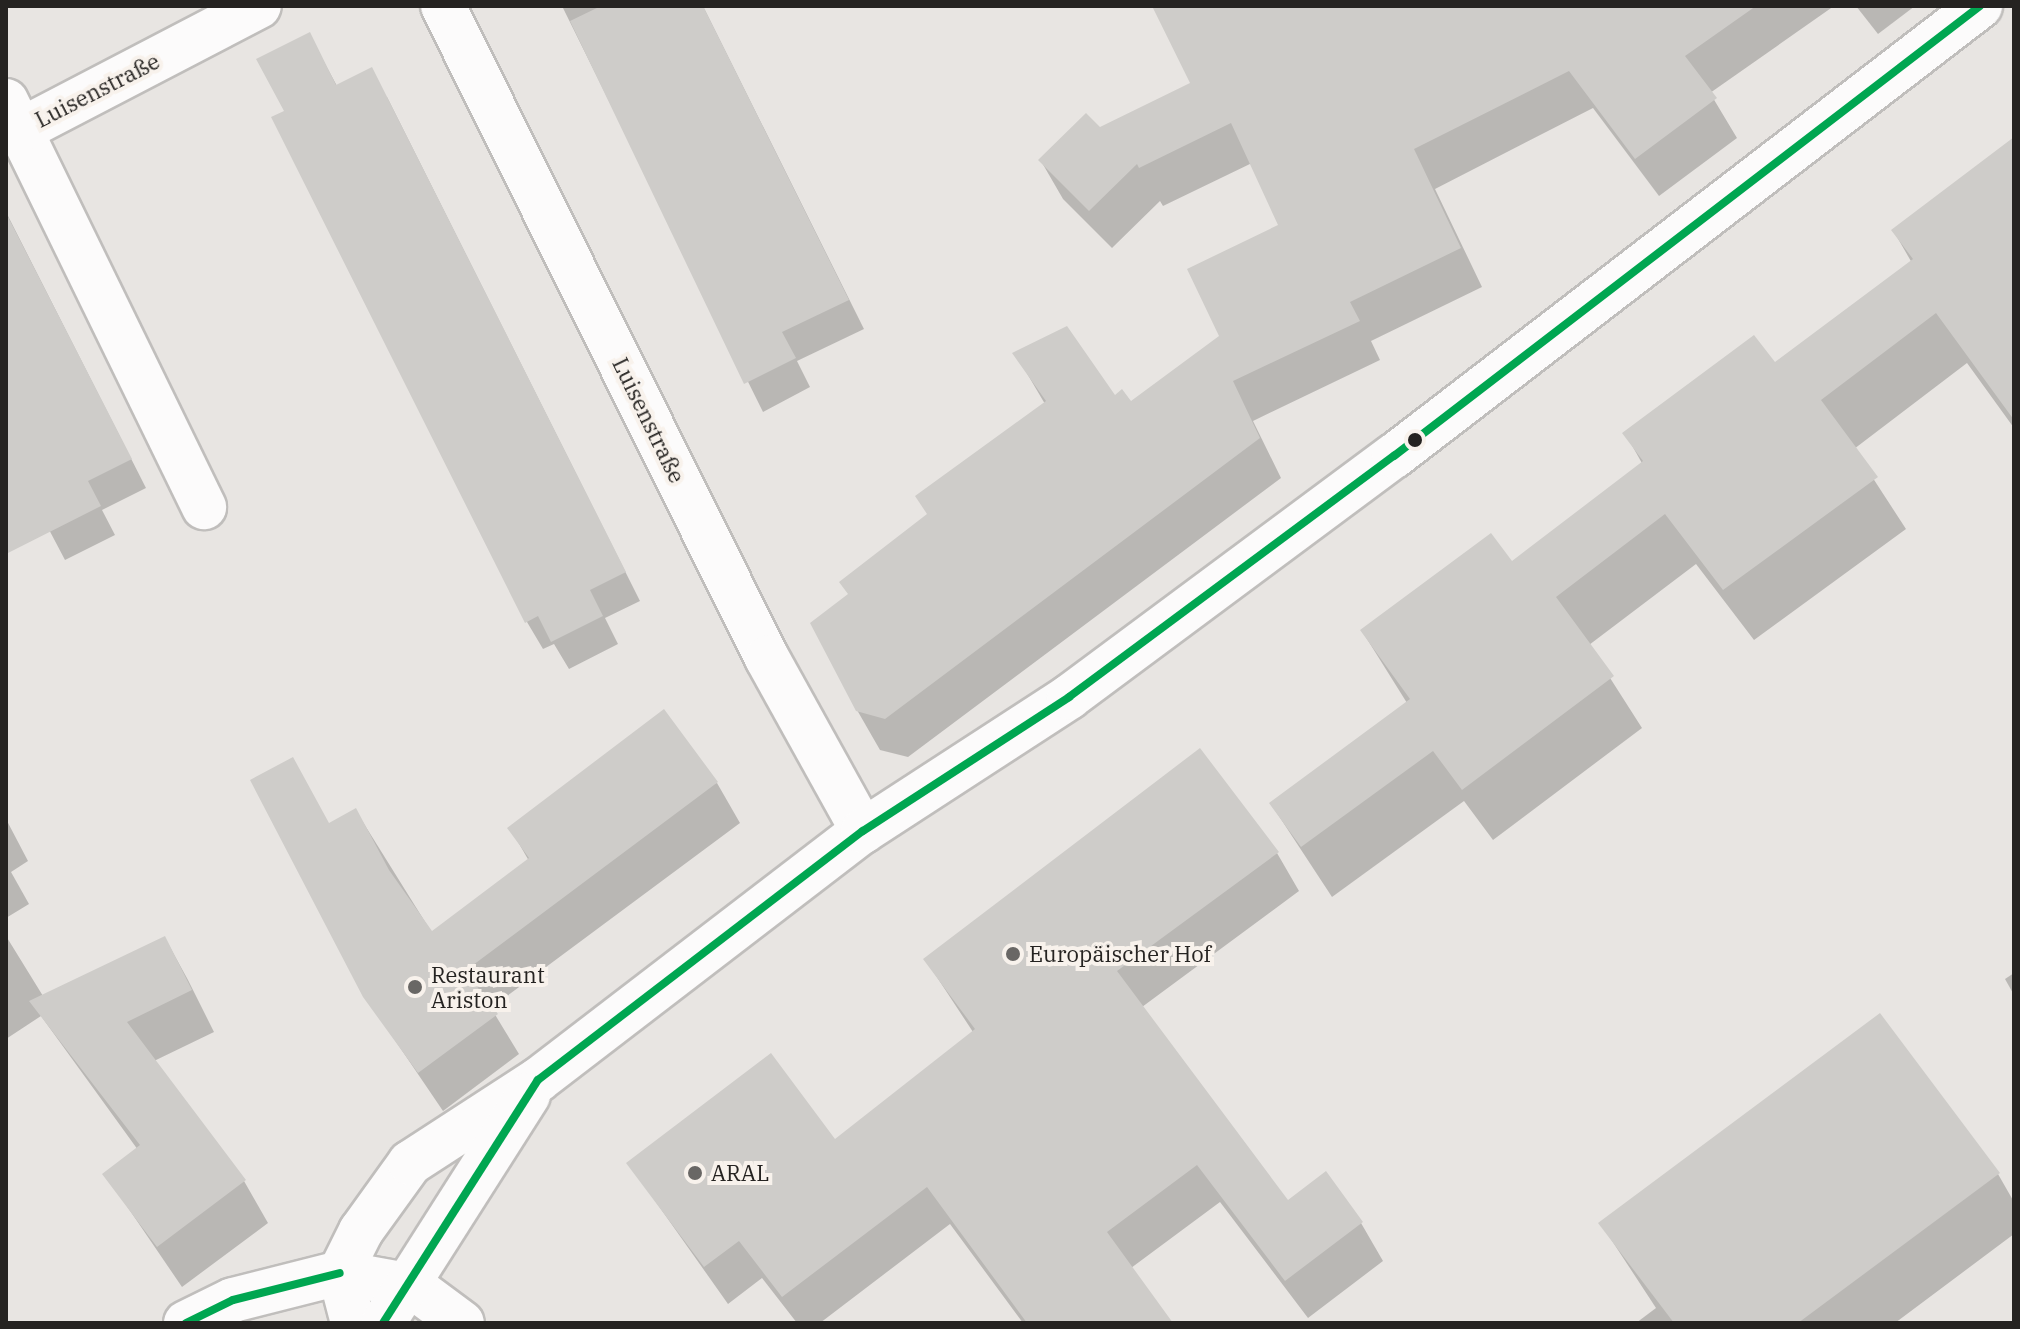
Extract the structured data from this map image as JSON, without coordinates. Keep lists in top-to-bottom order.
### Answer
{
  "streets": {
    "main road": ["Luisenstraße"]
  },
  "places": ["Europäischer Hof", "Restaurant Ariston", "ARAL"]
}
